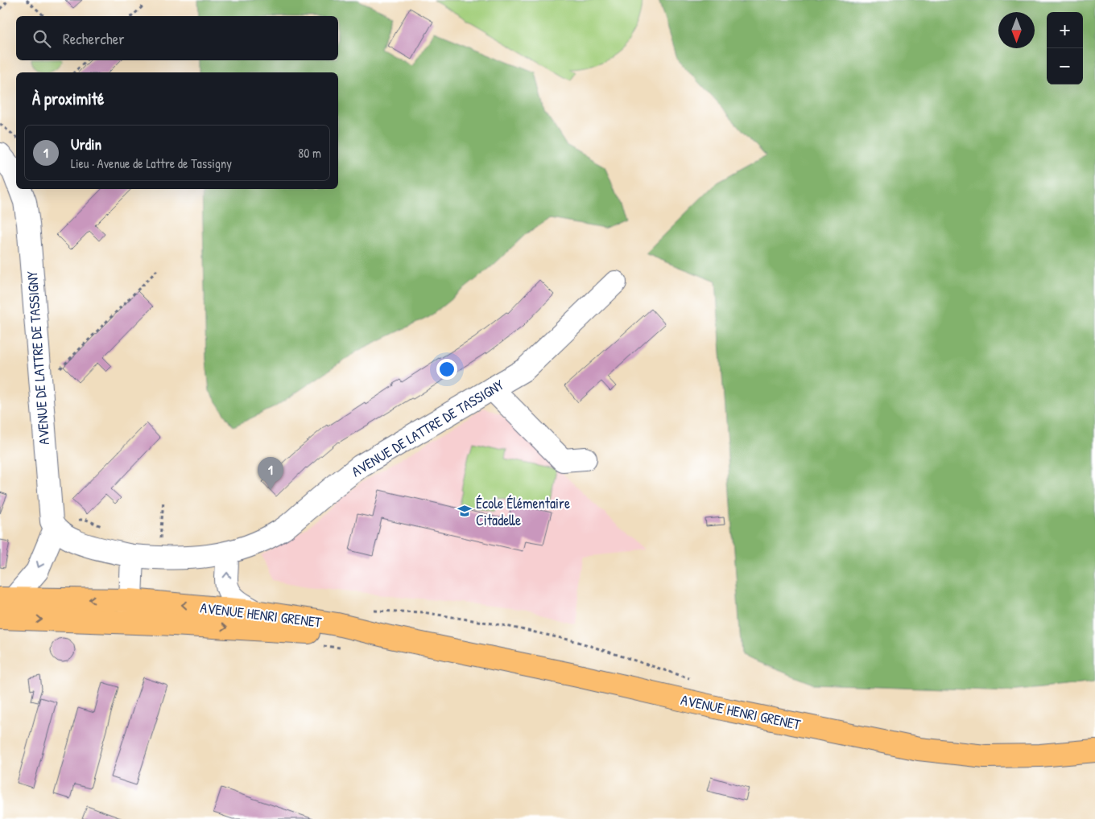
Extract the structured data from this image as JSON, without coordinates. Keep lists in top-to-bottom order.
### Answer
{
  "streets": {
    "main road": ["AVENUE HENRI GRENET"],
    "street": ["AVENUE DE LATTRE DE TASSIGNY"]
  },
  "crossings": [
    ["AVENUE DE LATTRE DE TASSIGNY", "AVENUE HENRI GRENET"]
  ],
  "places": {
    "school or university": ["École Élémentaire Citadelle"]
  },
  "north": "bottom",
  "page": {
    "map_buttons": ["+", "−"],
    "search": "Rechercher",
    "heading": "À proximité",
    "list": [
      {
        "mark": "1",
        "name": "Urdin",
        "note": "Lieu · Avenue de Lattre de Tassigny",
        "value": "80 m"
      }
    ],
    "pins": "1"
  }
}
